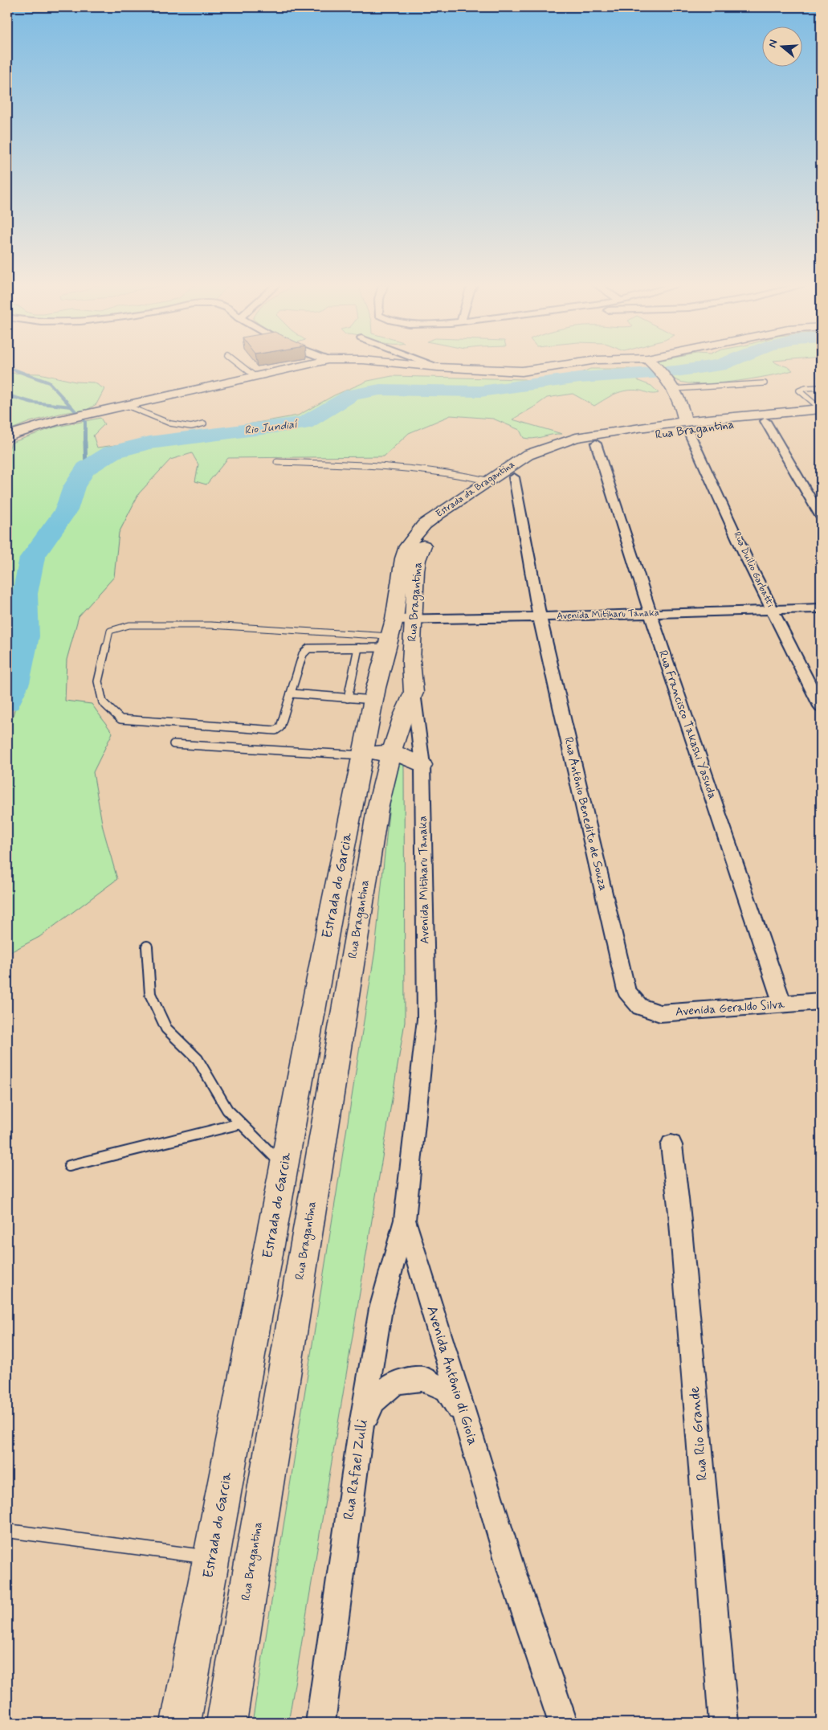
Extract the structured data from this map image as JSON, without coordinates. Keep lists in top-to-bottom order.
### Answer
{
  "streets": {
    "main road": ["Rua Bragantina", "Estrada da Bragantina", "Estrada do Garcia"],
    "street": [
      "Rua Duílio Garbatti",
      "Avenida Mitiharu Tanaka",
      "Rua Francisco Takashi Yasuda",
      "Rua Antônio Benedito de Souza",
      "Avenida Geraldo Silva",
      "Avenida Antônio di Gioia",
      "Rua Rio Grande",
      "Rua Rafael Zulli"
    ]
  },
  "crossings": [
    ["Rua Bragantina", "Estrada da Bragantina"],
    ["Rua Bragantina", "Rua Duílio Garbatti"],
    ["Rua Bragantina", "Avenida Mitiharu Tanaka"],
    ["Rua Bragantina", "Rua Francisco Takashi Yasuda"],
    ["Rua Bragantina", "Rua Antônio Benedito de Souza"],
    ["Estrada da Bragantina", "Avenida Mitiharu Tanaka"],
    ["Estrada da Bragantina", "Estrada do Garcia"],
    ["Rua Duílio Garbatti", "Avenida Mitiharu Tanaka"],
    ["Avenida Mitiharu Tanaka", "Rua Francisco Takashi Yasuda"],
    ["Avenida Mitiharu Tanaka", "Rua Antônio Benedito de Souza"],
    ["Avenida Mitiharu Tanaka", "Avenida Antônio di Gioia"],
    ["Rua Francisco Takashi Yasuda", "Avenida Geraldo Silva"],
    ["Rua Antônio Benedito de Souza", "Avenida Geraldo Silva"],
    ["Avenida Antônio di Gioia", "Rua Rafael Zulli"]
  ],
  "water": ["Rio Jundiaí"],
  "north": "left"
}
